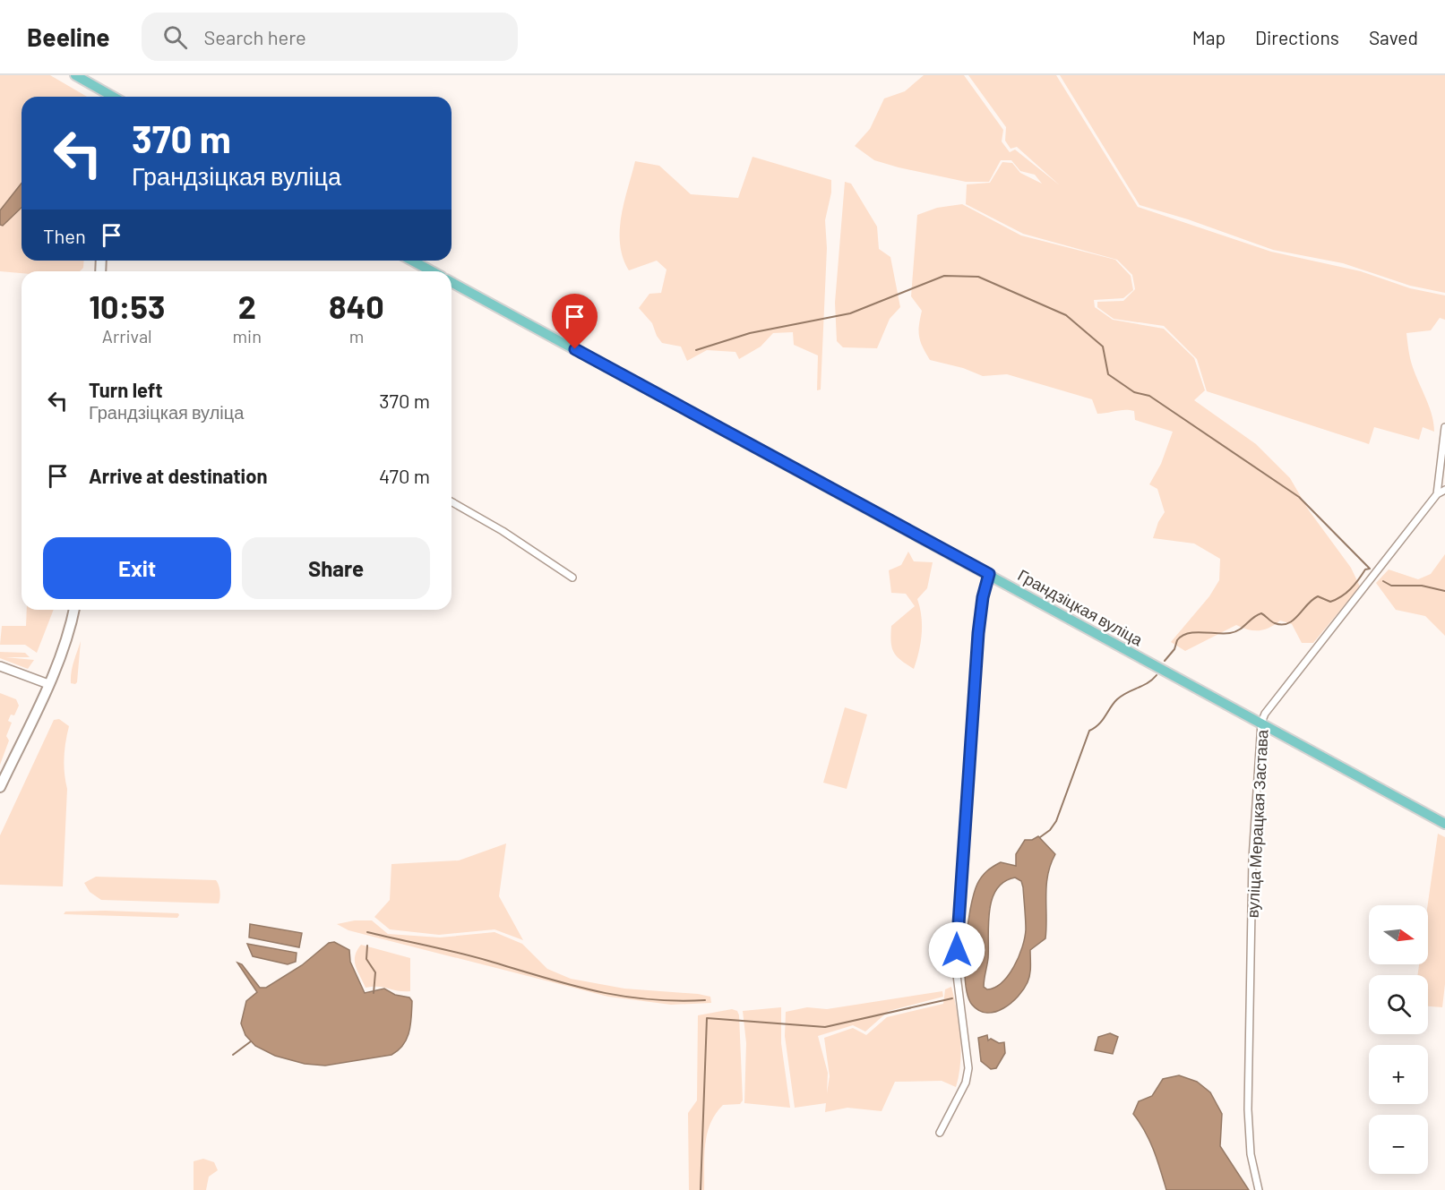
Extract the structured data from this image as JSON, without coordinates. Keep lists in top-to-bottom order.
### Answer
{
  "streets": {
    "main road": ["Грандзіцкая вуліца"],
    "street": ["вуліца Мерацкая Застава"]
  },
  "crossings": [
    ["Грандзіцкая вуліца", "вуліца Мерацкая Застава"]
  ],
  "north": "right",
  "page": {
    "header": "Beeline",
    "search": "Search here",
    "nav": ["Map", "Directions", "Saved"],
    "turn": ["370 m", "Грандзіцкая вуліца"],
    "then": "Then",
    "eta": [
      "10:53",
      "Arrival",
      "2",
      "min",
      "840",
      "m"
    ],
    "list": [
      {
        "name": "Turn left",
        "note": "Грандзіцкая вуліца",
        "value": "370 m"
      },
      {
        "name": "Arrive at destination",
        "value": "470 m"
      }
    ],
    "buttons": ["Exit", "Share"],
    "map_buttons": ["+", "−"]
  }
}
